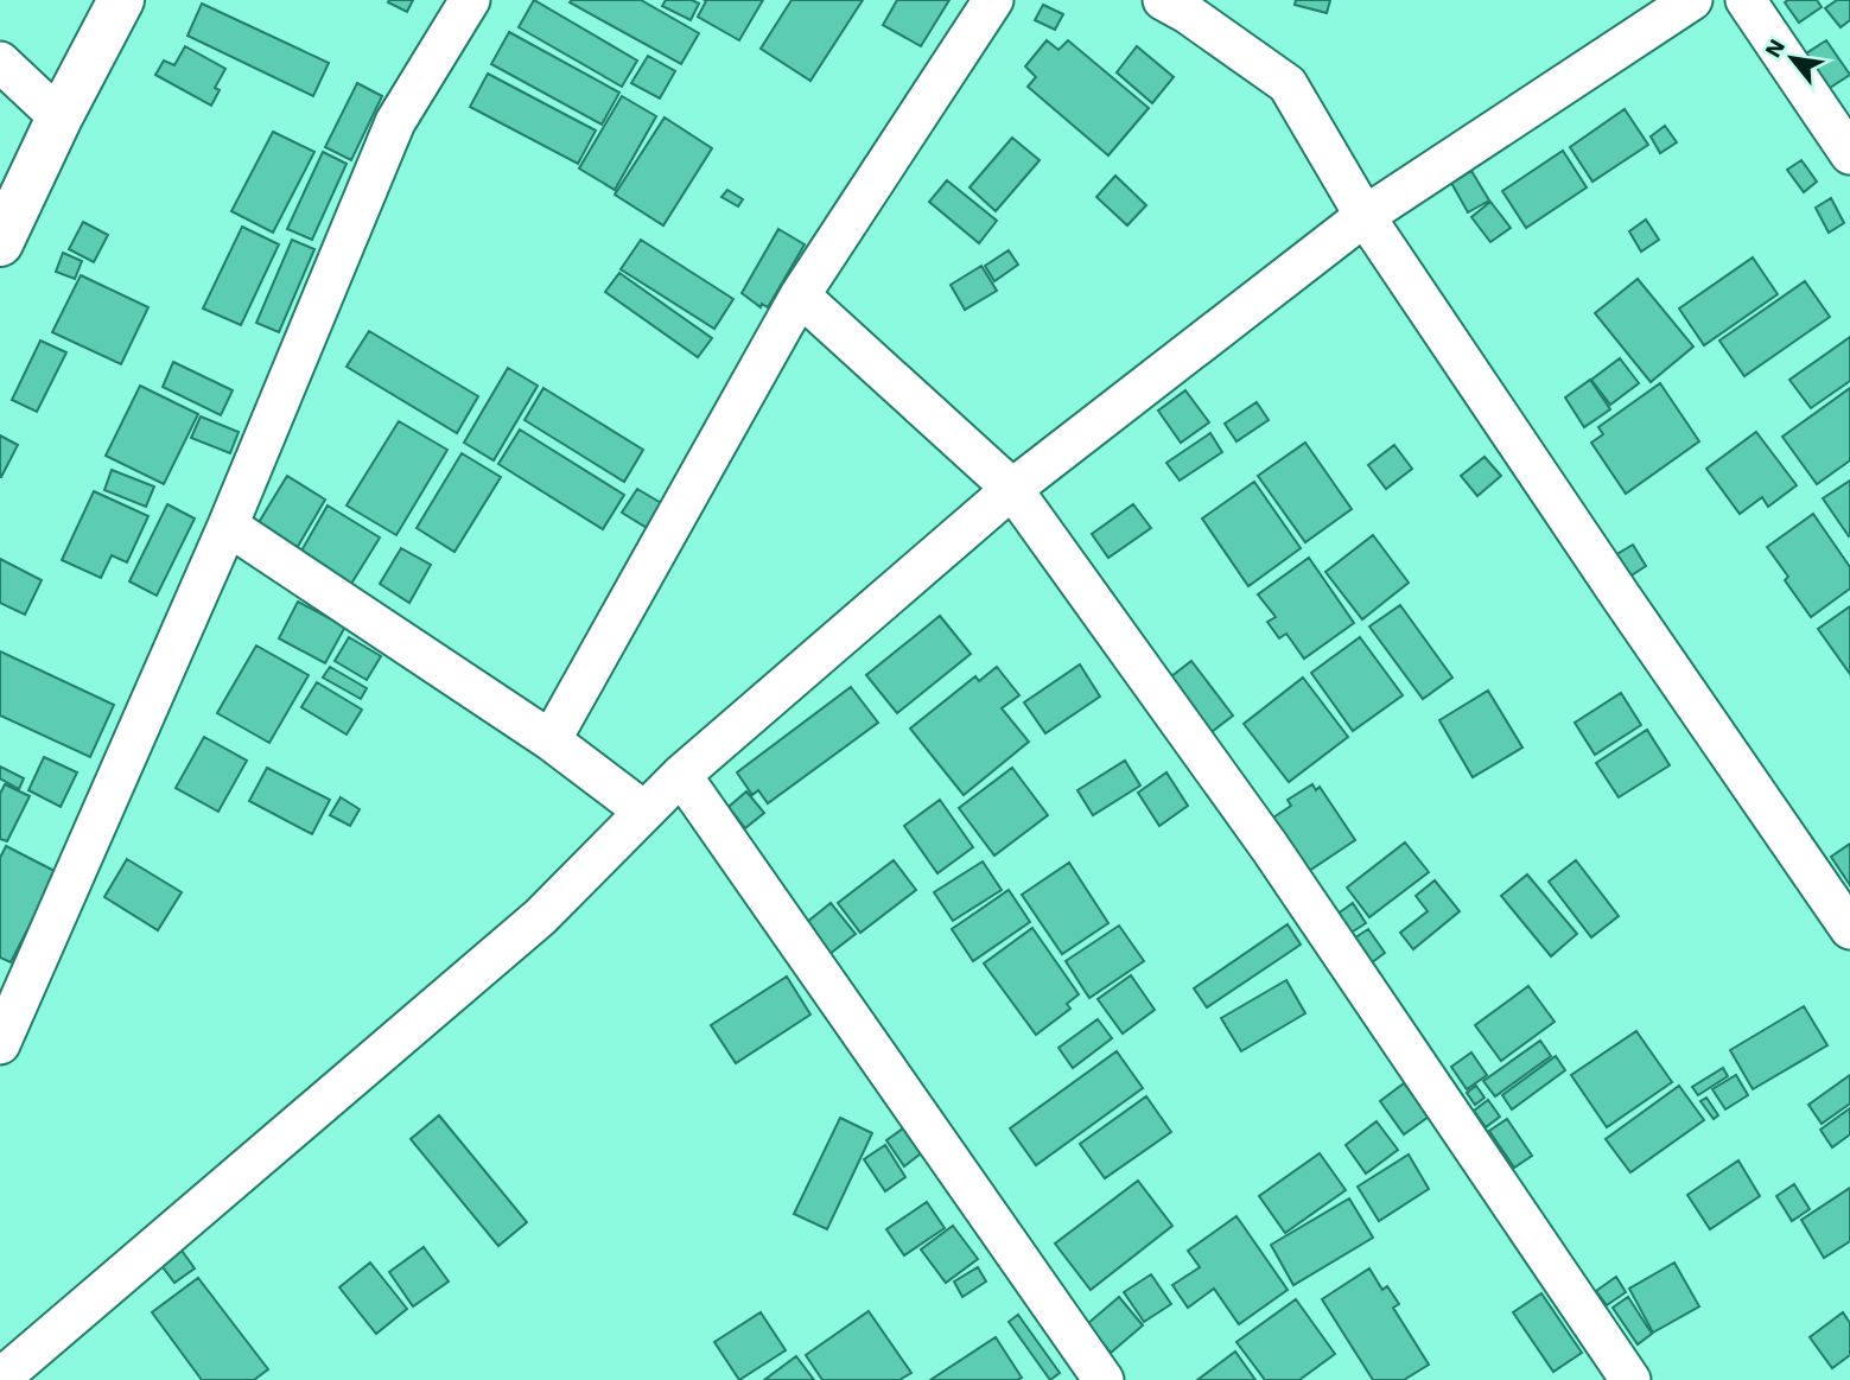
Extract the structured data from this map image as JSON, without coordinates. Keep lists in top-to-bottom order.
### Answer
{
  "north": "top left"
}
